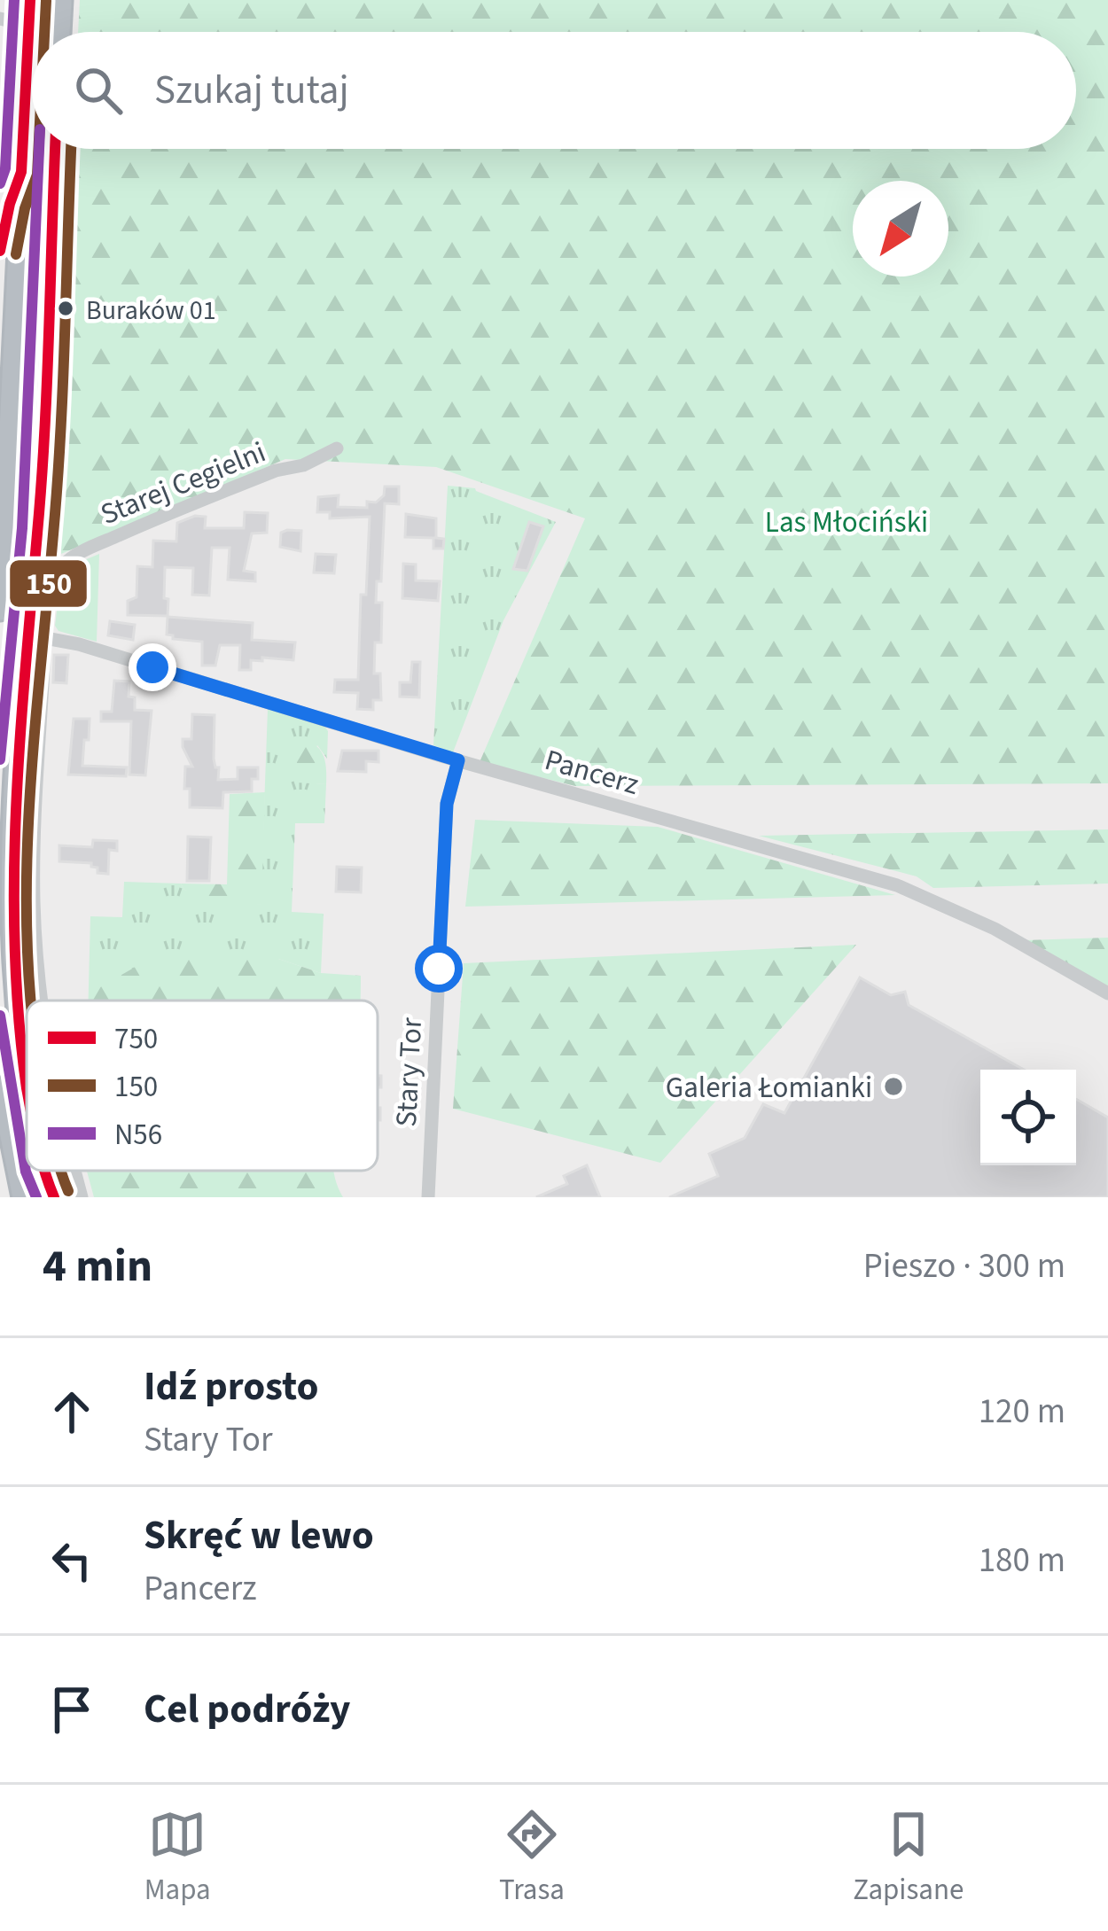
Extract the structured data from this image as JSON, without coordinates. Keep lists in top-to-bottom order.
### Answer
{
  "streets": {
    "street": ["Starej Cegielni", "Pancerz", "Stary Tor"]
  },
  "crossings": [
    ["Starej Cegielni", "Pancerz"],
    ["Pancerz", "Stary Tor"]
  ],
  "parks": ["Las Młociński"],
  "places": ["Buraków 01", "Galeria Łomianki"],
  "lines": ["transit line 750", "transit line N56", "transit line 150"],
  "legend": ["750", "150", "N56"],
  "north": "bottom left",
  "page": {
    "search": "Szukaj tutaj",
    "heading": ["4 min", "Pieszo · 300 m"],
    "list": [
      ["Idź prosto", "Stary Tor", "120 m"],
      ["Skręć w lewo", "Pancerz", "180 m"],
      "Cel podróży"
    ],
    "nav": ["Mapa", "Trasa", "Zapisane"]
  }
}
